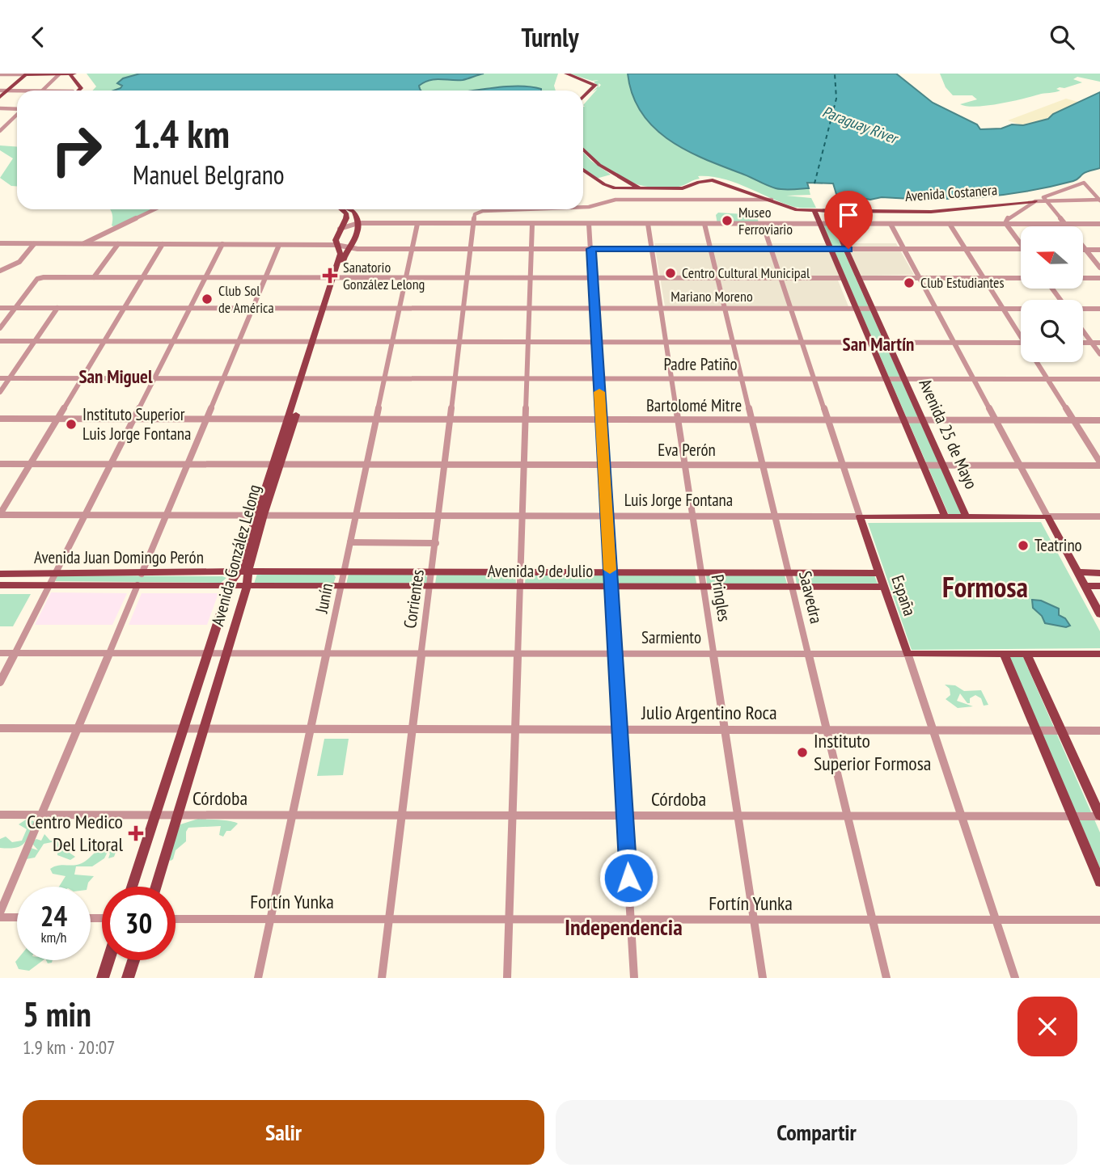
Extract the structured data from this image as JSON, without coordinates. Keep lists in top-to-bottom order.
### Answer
{
  "streets": {
    "main road": [
      "Avenida Costanera",
      "Avenida 25 de Mayo",
      "Luis Jorge Fontana",
      "Avenida González Lelong",
      "Avenida Juan Domingo Perón",
      "Avenida 9 de Julio",
      "España",
      "Sarmiento"
    ],
    "street": [
      "Mariano Moreno",
      "Padre Patiño",
      "Bartolomé Mitre",
      "Eva Perón",
      "Saavedra",
      "Junín",
      "Pringles",
      "Corrientes",
      "Julio Argentino Roca",
      "Córdoba",
      "Fortín Yunka"
    ]
  },
  "crossings": [
    ["Avenida Costanera", "Avenida 25 de Mayo"],
    ["Mariano Moreno", "Avenida 25 de Mayo"],
    ["Mariano Moreno", "Avenida González Lelong"],
    ["Mariano Moreno", "España"],
    ["Mariano Moreno", "Saavedra"],
    ["Mariano Moreno", "Junín"],
    ["Mariano Moreno", "Pringles"],
    ["Mariano Moreno", "Corrientes"],
    ["Padre Patiño", "Avenida 25 de Mayo"],
    ["Padre Patiño", "Avenida González Lelong"],
    ["Padre Patiño", "España"],
    ["Padre Patiño", "Saavedra"],
    ["Padre Patiño", "Junín"],
    ["Padre Patiño", "Pringles"],
    ["Padre Patiño", "Corrientes"],
    ["Bartolomé Mitre", "Avenida 25 de Mayo"],
    ["Bartolomé Mitre", "Avenida González Lelong"],
    ["Bartolomé Mitre", "España"],
    ["Bartolomé Mitre", "Saavedra"],
    ["Bartolomé Mitre", "Junín"],
    ["Bartolomé Mitre", "Pringles"],
    ["Bartolomé Mitre", "Corrientes"],
    ["Avenida 25 de Mayo", "Eva Perón"],
    ["Avenida 25 de Mayo", "Luis Jorge Fontana"],
    ["Eva Perón", "Avenida González Lelong"],
    ["Eva Perón", "España"],
    ["Eva Perón", "Saavedra"],
    ["Eva Perón", "Junín"],
    ["Eva Perón", "Pringles"],
    ["Eva Perón", "Corrientes"],
    ["Luis Jorge Fontana", "Avenida González Lelong"],
    ["Luis Jorge Fontana", "España"],
    ["Luis Jorge Fontana", "Saavedra"],
    ["Luis Jorge Fontana", "Junín"],
    ["Luis Jorge Fontana", "Pringles"],
    ["Luis Jorge Fontana", "Corrientes"],
    ["Avenida González Lelong", "Avenida Juan Domingo Perón"],
    ["Avenida González Lelong", "Avenida 9 de Julio"],
    ["Avenida González Lelong", "Sarmiento"],
    ["Avenida González Lelong", "Julio Argentino Roca"],
    ["Avenida González Lelong", "Córdoba"],
    ["Avenida Juan Domingo Perón", "Avenida 9 de Julio"],
    ["Avenida 9 de Julio", "España"],
    ["Avenida 9 de Julio", "Saavedra"],
    ["Avenida 9 de Julio", "Junín"],
    ["Avenida 9 de Julio", "Pringles"],
    ["Avenida 9 de Julio", "Corrientes"],
    ["España", "Sarmiento"],
    ["España", "Julio Argentino Roca"],
    ["España", "Córdoba"],
    ["España", "Fortín Yunka"],
    ["Saavedra", "Sarmiento"],
    ["Saavedra", "Julio Argentino Roca"],
    ["Saavedra", "Córdoba"],
    ["Saavedra", "Fortín Yunka"],
    ["Junín", "Sarmiento"],
    ["Junín", "Julio Argentino Roca"],
    ["Junín", "Córdoba"],
    ["Junín", "Fortín Yunka"],
    ["Pringles", "Sarmiento"],
    ["Pringles", "Julio Argentino Roca"],
    ["Pringles", "Córdoba"],
    ["Pringles", "Fortín Yunka"],
    ["Corrientes", "Sarmiento"],
    ["Corrientes", "Julio Argentino Roca"],
    ["Corrientes", "Córdoba"],
    ["Corrientes", "Fortín Yunka"]
  ],
  "districts": [
    "San Martín",
    "San Miguel",
    "Formosa",
    "Independencia"
  ],
  "water": ["Paraguay River"],
  "places": {
    "other": [
      "Museo Ferroviario",
      "Centro Cultural Municipal",
      "Club Estudiantes",
      "Club Sol de América",
      "Instituto Superior Luis Jorge Fontana",
      "Teatrino",
      "Instituto Superior Formosa"
    ],
    "health": ["Sanatorio González Lelong", "Centro Medico Del Litoral"]
  },
  "north": "left",
  "page": {
    "header": "Turnly",
    "turn": ["1.4 km", "Manuel Belgrano"],
    "speed": "24 km/h",
    "limit": "30",
    "heading": ["5 min", "1.9 km · 20:07"],
    "buttons": ["Salir", "Compartir"]
  }
}
